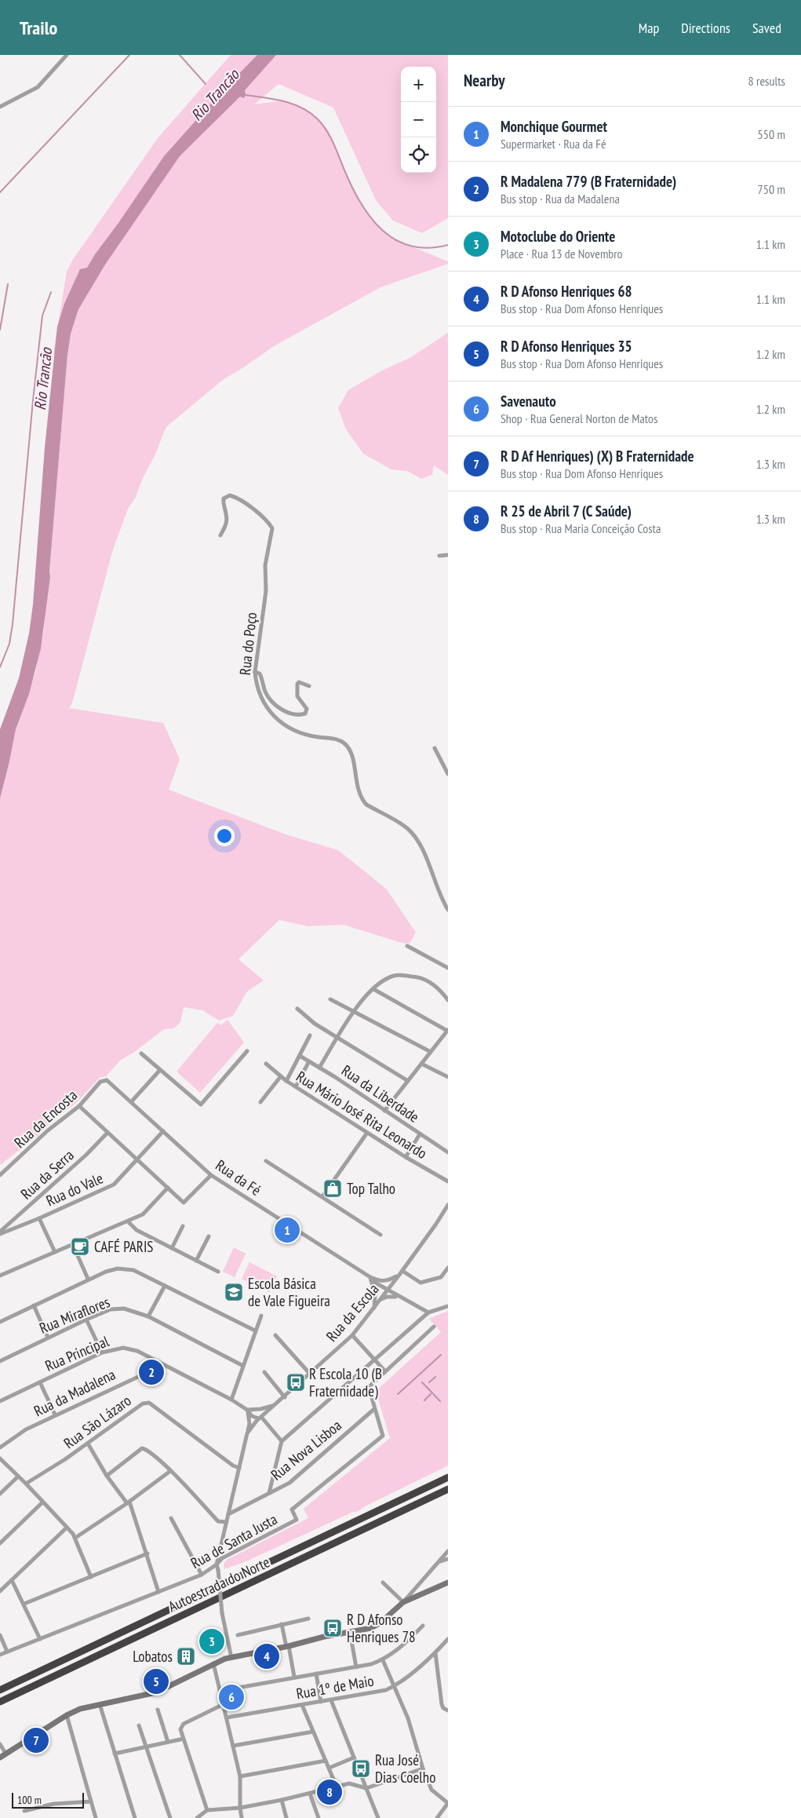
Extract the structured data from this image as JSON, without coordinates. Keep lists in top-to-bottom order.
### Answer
{
  "streets": {
    "highway": ["Autoestrada do Norte"],
    "street": [
      "Rua do Poço",
      "Rua da Liberdade",
      "Rua Mário José Rita Leonardo",
      "Rua da Encosta",
      "Rua da Serra",
      "Rua da Fé",
      "Rua do Vale",
      "Rua da Escola",
      "Rua Miraflores",
      "Rua Principal",
      "Rua da Madalena",
      "Rua São Lázaro",
      "Rua Nova Lisboa",
      "Rua de Santa Justa",
      "Rua 1º de Maio"
    ]
  },
  "crossings": [
    ["Rua da Encosta", "Rua da Fé"],
    ["Rua da Serra", "Rua do Vale"],
    ["Rua da Fé", "Rua do Vale"],
    ["Rua da Fé", "Rua da Escola"],
    ["Rua da Escola", "Rua Principal"],
    ["Rua Principal", "Rua da Madalena"],
    ["Rua Nova Lisboa", "Rua de Santa Justa"]
  ],
  "water": ["Rio Trancão"],
  "places": {
    "shop": ["Top Talho"],
    "cafe": ["CAFÉ PARIS"],
    "school or university": ["Escola Básica de Vale Figueira"],
    "bus stop": ["R Escola 10 (B Fraternidade)", "R D Afonso Henriques 78", "Rua José Dias Coelho"],
    "building": ["Lobatos"]
  },
  "scale_bar": "100 m",
  "page": {
    "header": "Trailo",
    "nav": ["Map", "Directions", "Saved"],
    "heading": ["Nearby", "8 results"],
    "map_buttons": ["+", "−"],
    "list": [
      {
        "mark": "1",
        "name": "Monchique Gourmet",
        "note": "Supermarket · Rua da Fé",
        "value": "550 m"
      },
      {
        "mark": "2",
        "name": "R Madalena 779 (B Fraternidade)",
        "note": "Bus stop · Rua da Madalena",
        "value": "750 m"
      },
      {
        "mark": "3",
        "name": "Motoclube do Oriente",
        "note": "Place · Rua 13 de Novembro",
        "value": "1.1 km"
      },
      {
        "mark": "4",
        "name": "R D Afonso Henriques 68",
        "note": "Bus stop · Rua Dom Afonso Henriques",
        "value": "1.1 km"
      },
      {
        "mark": "5",
        "name": "R D Afonso Henriques 35",
        "note": "Bus stop · Rua Dom Afonso Henriques",
        "value": "1.2 km"
      },
      {
        "mark": "6",
        "name": "Savenauto",
        "note": "Shop · Rua General Norton de Matos",
        "value": "1.2 km"
      },
      {
        "mark": "7",
        "name": "R D Af Henriques) (X) B Fraternidade",
        "note": "Bus stop · Rua Dom Afonso Henriques",
        "value": "1.3 km"
      },
      {
        "mark": "8",
        "name": "R 25 de Abril 7 (C Saúde)",
        "note": "Bus stop · Rua Maria Conceição Costa",
        "value": "1.3 km"
      }
    ],
    "pins": [
      "1",
      "2",
      "3",
      "4",
      "5",
      "6",
      "7",
      "8"
    ],
    "scale": "100 m"
  }
}
